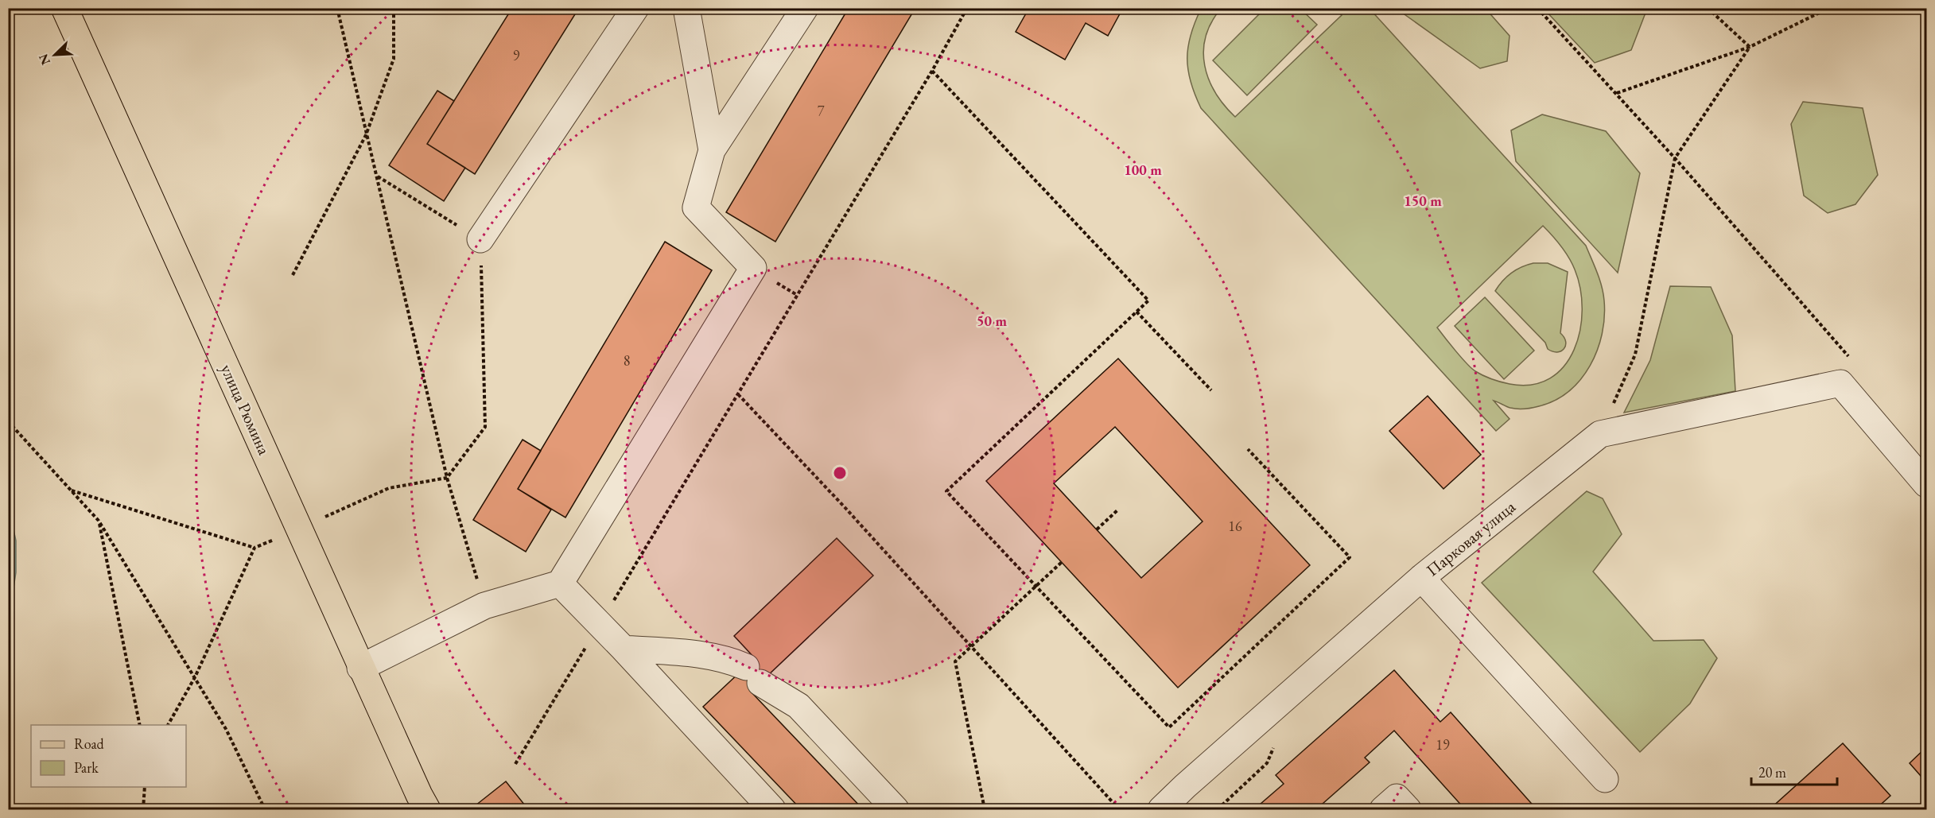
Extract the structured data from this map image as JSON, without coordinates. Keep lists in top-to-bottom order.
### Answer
{
  "streets": {
    "main road": ["улица Рюмина"],
    "street": ["Парковая улица"]
  },
  "house_numbers": [
    "9",
    "7",
    "8",
    "16",
    "19"
  ],
  "legend": ["Road", "Park"],
  "scale_bar": "20 m",
  "north": "bottom left",
  "rings": ["100 m", "150 m", "50 m"]
}
